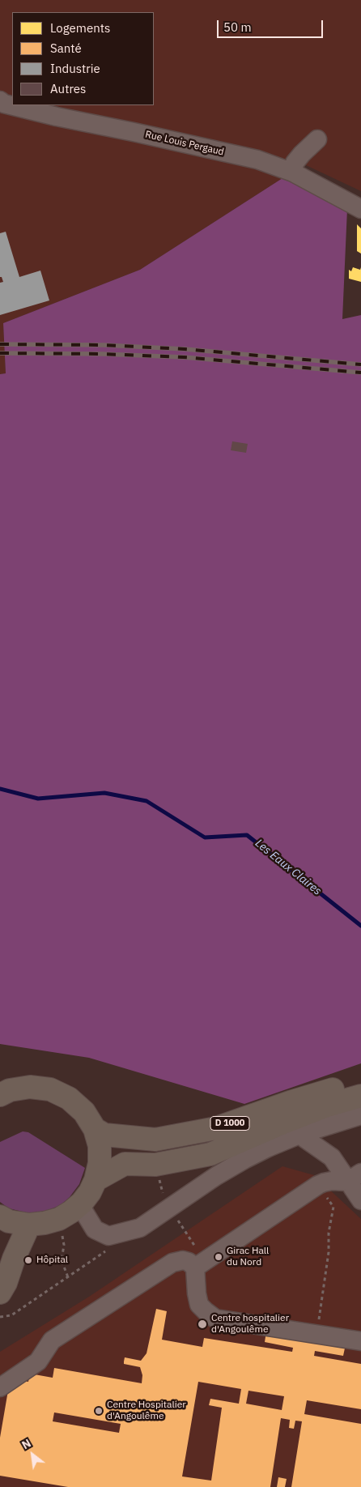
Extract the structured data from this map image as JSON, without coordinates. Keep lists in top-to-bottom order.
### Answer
{
  "streets": {
    "main road": ["D 1000"],
    "street": ["Rue Louis Pergaud"]
  },
  "water": ["Les Eaux Claires"],
  "places": [
    "Girac Hall du Nord",
    "Hôpital",
    "Centre hospitalier d'Angoulême",
    "Centre Hospitalier d'Angoulême"
  ],
  "legend": [
    "Logements",
    "Santé",
    "Industrie",
    "Autres"
  ],
  "scale_bar": "50 m",
  "north": "top left"
}
